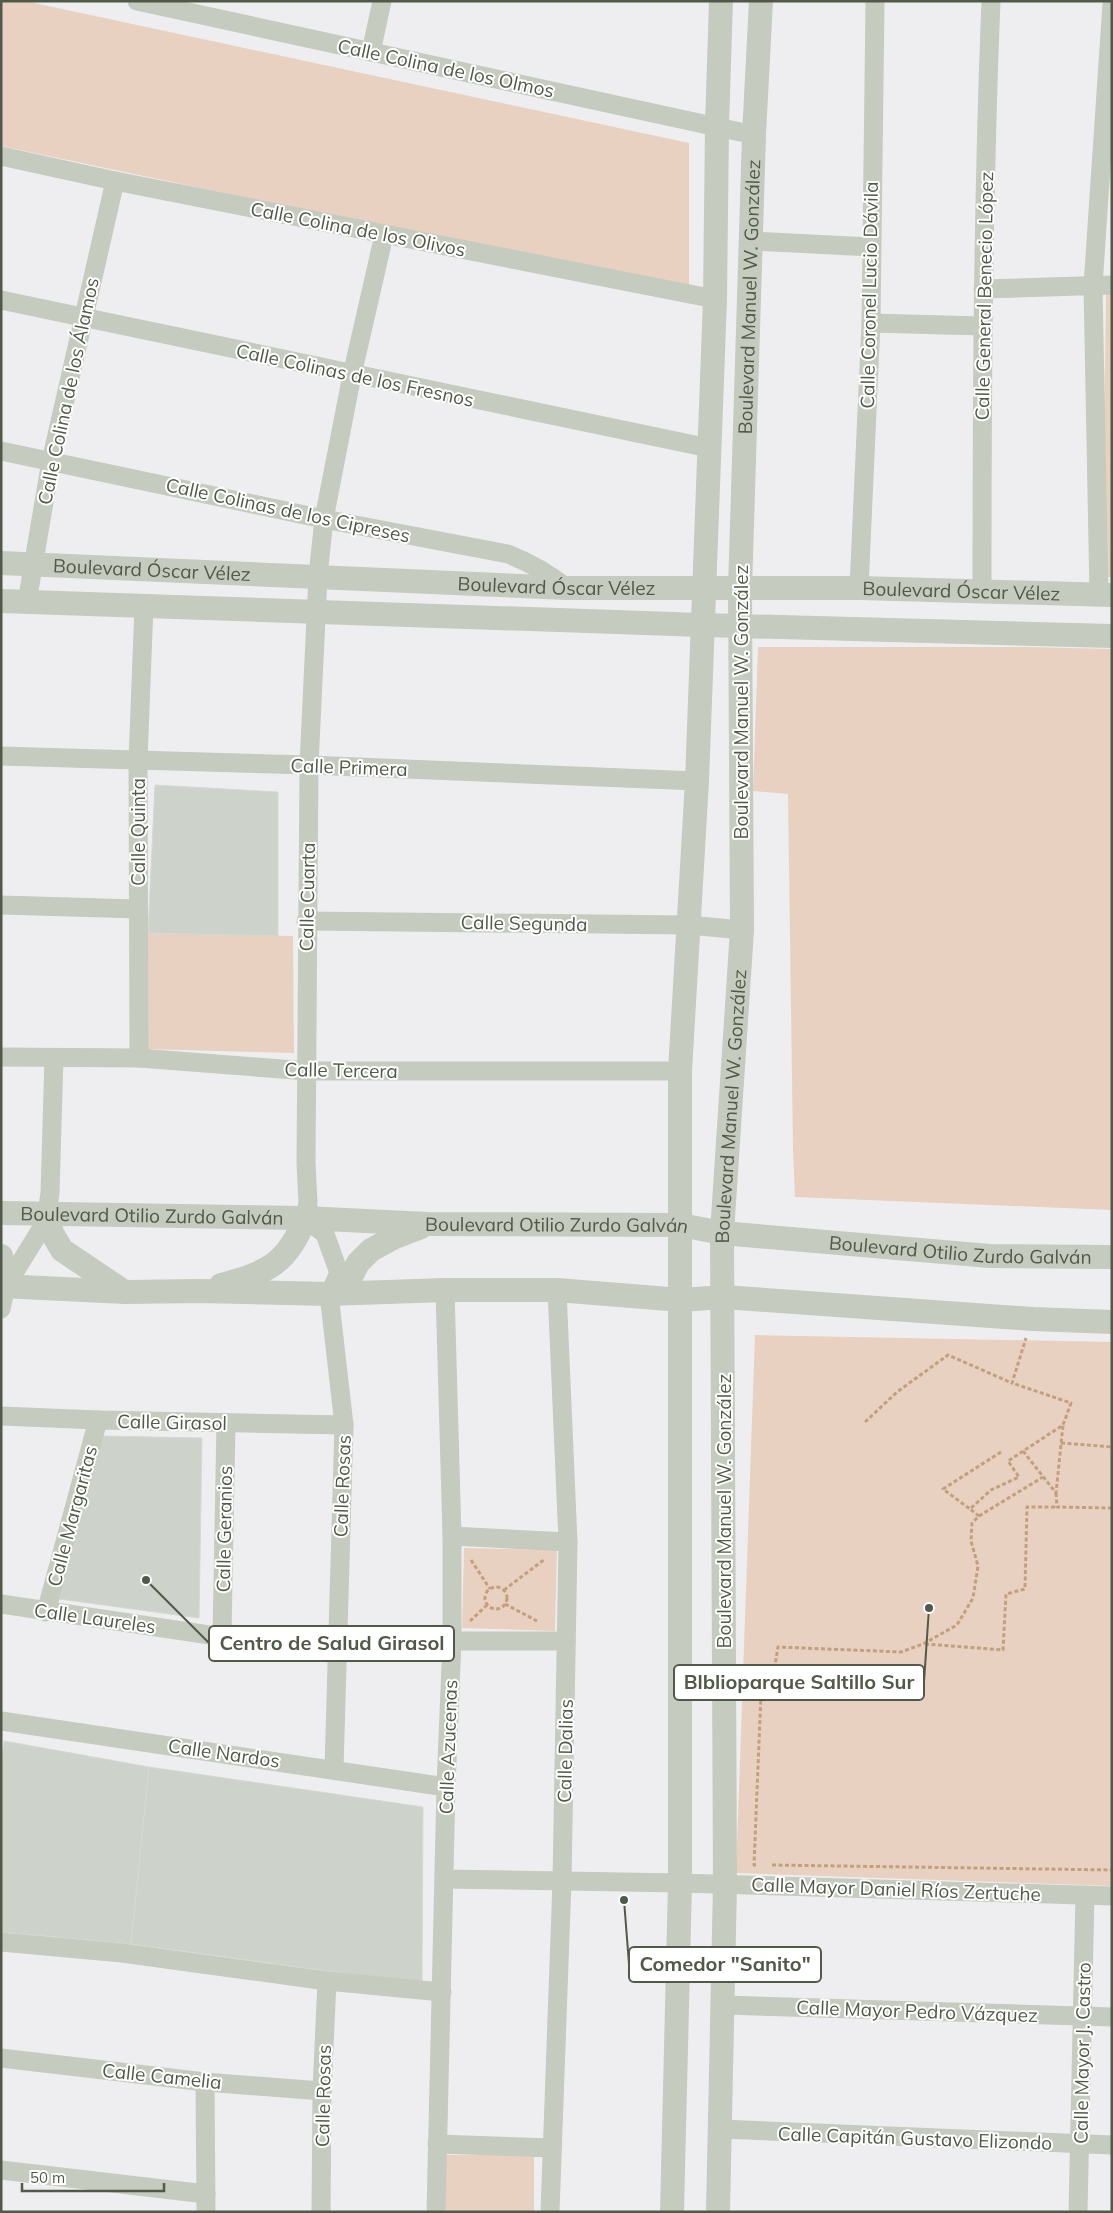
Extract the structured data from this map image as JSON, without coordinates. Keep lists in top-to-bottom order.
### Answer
{
  "streets": {
    "street": [
      "Calle Colina de los Olmos",
      "Calle Colina de los Olivos",
      "Calle Coronel Lucio Dávila",
      "Calle General Benecio López",
      "Boulevard Manuel W. González",
      "Calle Colinas de los Fresnos",
      "Calle Colina de los Álamos",
      "Calle Colinas de los Cipreses",
      "Boulevard Óscar Vélez",
      "Calle Primera",
      "Calle Quinta",
      "Calle Cuarta",
      "Calle Segunda",
      "Calle Tercera",
      "Boulevard Otilio Zurdo Galván",
      "Calle Girasol",
      "Calle Rosas",
      "Calle Margaritas",
      "Calle Geranios",
      "Calle Laureles",
      "Calle Azucenas",
      "Calle Dalias",
      "Calle Nardos",
      "Calle Mayor Daniel Ríos Zertuche",
      "Calle Mayor Pedro Vázquez",
      "Calle Mayor J. Castro",
      "Calle Camelia",
      "Calle Capitán Gustavo Elizondo"
    ]
  },
  "crossings": [
    ["Calle Colina de los Olmos", "Boulevard Manuel W. González"],
    ["Calle Colina de los Olivos", "Boulevard Manuel W. González"],
    ["Calle Colina de los Olivos", "Calle Colina de los Álamos"],
    ["Calle Colina de los Olivos", "Calle Cuarta"],
    ["Calle Coronel Lucio Dávila", "Boulevard Óscar Vélez"],
    ["Calle General Benecio López", "Boulevard Óscar Vélez"],
    ["Boulevard Manuel W. González", "Calle Colinas de los Fresnos"],
    ["Boulevard Manuel W. González", "Boulevard Óscar Vélez"],
    ["Boulevard Manuel W. González", "Calle Primera"],
    ["Boulevard Manuel W. González", "Calle Segunda"],
    ["Boulevard Manuel W. González", "Calle Tercera"],
    ["Boulevard Manuel W. González", "Boulevard Otilio Zurdo Galván"],
    ["Boulevard Manuel W. González", "Calle Mayor Daniel Ríos Zertuche"],
    ["Boulevard Manuel W. González", "Calle Mayor Pedro Vázquez"],
    ["Boulevard Manuel W. González", "Calle Capitán Gustavo Elizondo"],
    ["Calle Colinas de los Fresnos", "Calle Colina de los Álamos"],
    ["Calle Colinas de los Fresnos", "Calle Cuarta"],
    ["Calle Colina de los Álamos", "Calle Colinas de los Cipreses"],
    ["Calle Colina de los Álamos", "Boulevard Óscar Vélez"],
    ["Calle Colinas de los Cipreses", "Boulevard Óscar Vélez"],
    ["Calle Colinas de los Cipreses", "Calle Cuarta"],
    ["Boulevard Óscar Vélez", "Calle Quinta"],
    ["Boulevard Óscar Vélez", "Calle Cuarta"],
    ["Calle Primera", "Calle Quinta"],
    ["Calle Primera", "Calle Cuarta"],
    ["Calle Quinta", "Calle Tercera"],
    ["Calle Cuarta", "Calle Segunda"],
    ["Calle Cuarta", "Calle Tercera"],
    ["Calle Cuarta", "Boulevard Otilio Zurdo Galván"],
    ["Calle Cuarta", "Calle Rosas"],
    ["Boulevard Otilio Zurdo Galván", "Calle Rosas"],
    ["Calle Girasol", "Calle Rosas"],
    ["Calle Girasol", "Calle Margaritas"],
    ["Calle Girasol", "Calle Geranios"],
    ["Calle Rosas", "Calle Laureles"],
    ["Calle Rosas", "Calle Nardos"],
    ["Calle Rosas", "Calle Camelia"],
    ["Calle Margaritas", "Calle Laureles"],
    ["Calle Geranios", "Calle Laureles"],
    ["Calle Azucenas", "Calle Nardos"],
    ["Calle Mayor Daniel Ríos Zertuche", "Calle Mayor J. Castro"],
    ["Calle Mayor Pedro Vázquez", "Calle Mayor J. Castro"],
    ["Calle Mayor J. Castro", "Calle Capitán Gustavo Elizondo"]
  ],
  "places": ["Centro de Salud Girasol", "Blblioparque Saltillo Sur", "Comedor \"Sanito\""],
  "scale_bar": "50 m"
}
